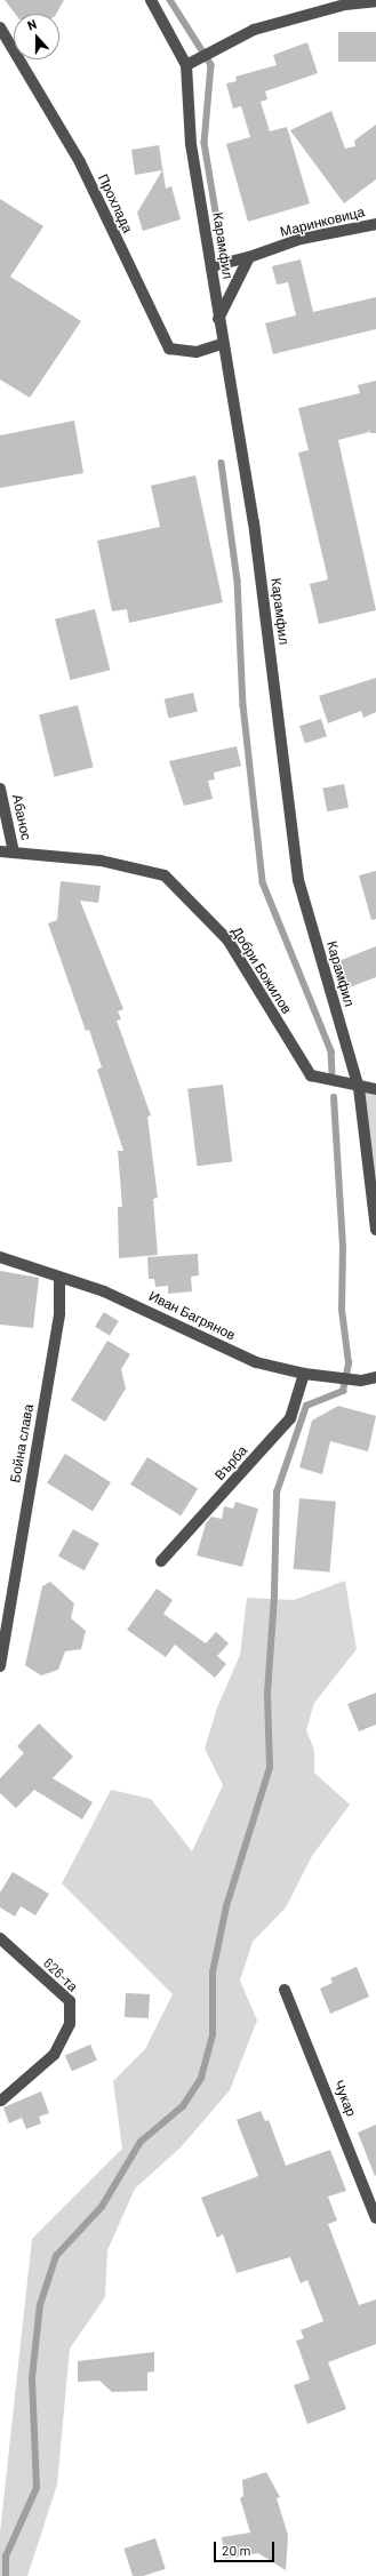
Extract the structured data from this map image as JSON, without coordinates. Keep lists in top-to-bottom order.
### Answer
{
  "streets": {
    "street": [
      "Прохлада",
      "Маринковица",
      "Карамфил",
      "Абанос",
      "Добри Божилов",
      "Иван Багрянов",
      "Бойна слава",
      "Върба",
      "626-та",
      "Чукар"
    ]
  },
  "crossings": [
    ["Прохлада", "Карамфил"],
    ["Маринковица", "Карамфил"],
    ["Карамфил", "Добри Божилов"],
    ["Абанос", "Добри Божилов"],
    ["Иван Багрянов", "Бойна слава"],
    ["Иван Багрянов", "Върба"]
  ],
  "scale_bar": "20 m",
  "north": "top"
}
